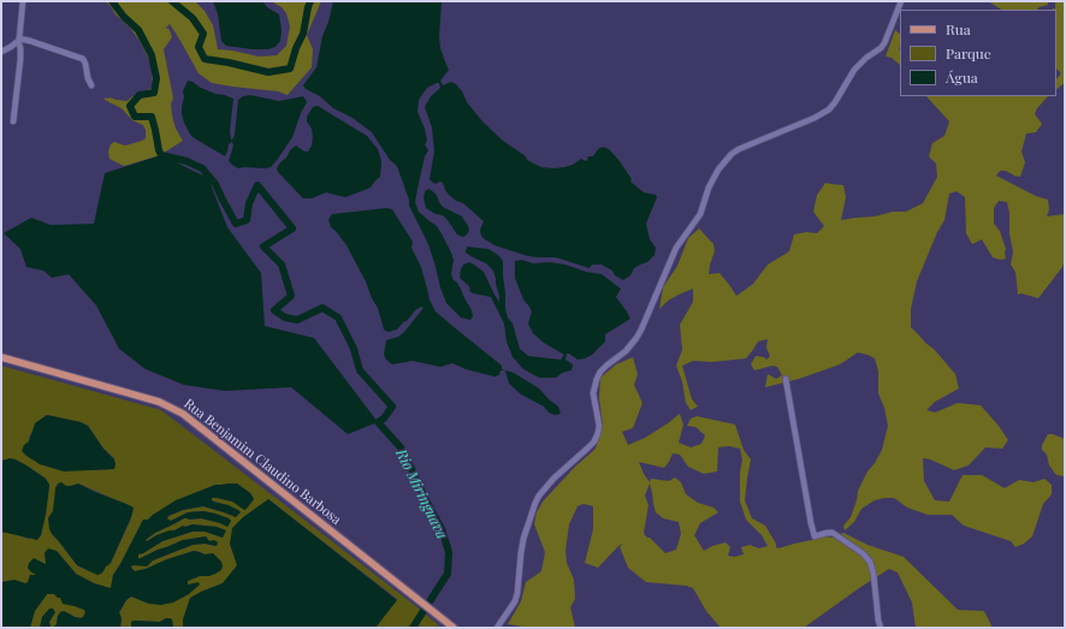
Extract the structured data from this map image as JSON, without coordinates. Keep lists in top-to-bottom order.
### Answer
{
  "streets": {
    "main road": ["Rua Benjamim Claudino Barbosa"]
  },
  "water": ["Rio Miringuava"],
  "legend": ["Rua", "Parque", "Água"]
}
